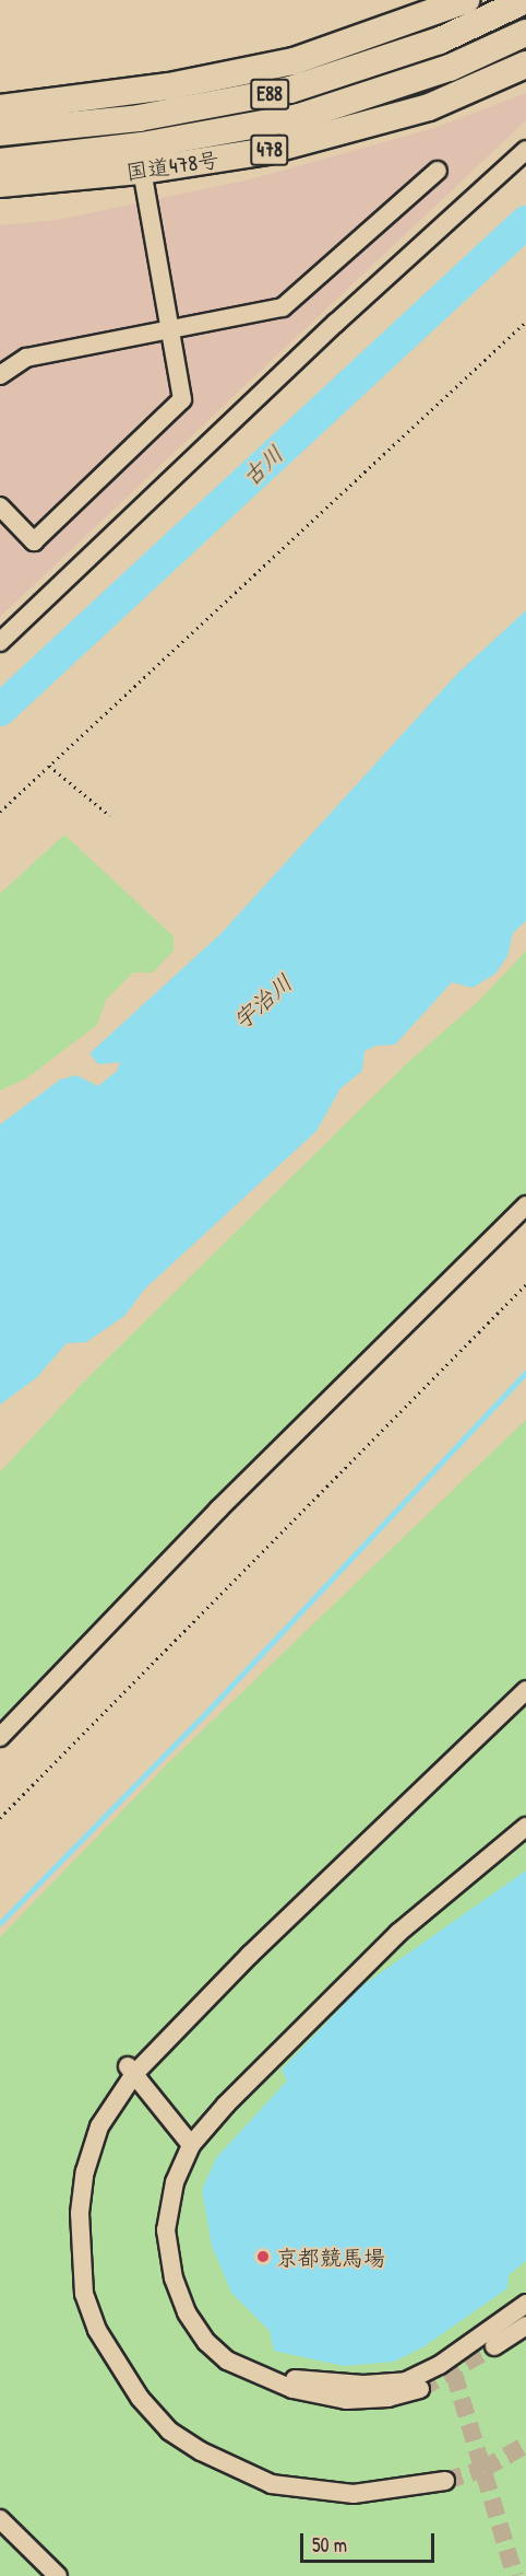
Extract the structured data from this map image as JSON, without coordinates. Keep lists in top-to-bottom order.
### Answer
{
  "streets": {
    "highway": ["E88", "478", "国道478号"]
  },
  "water": ["古川", "宇治川"],
  "places": ["京都競馬場"],
  "scale_bar": "50 m"
}
